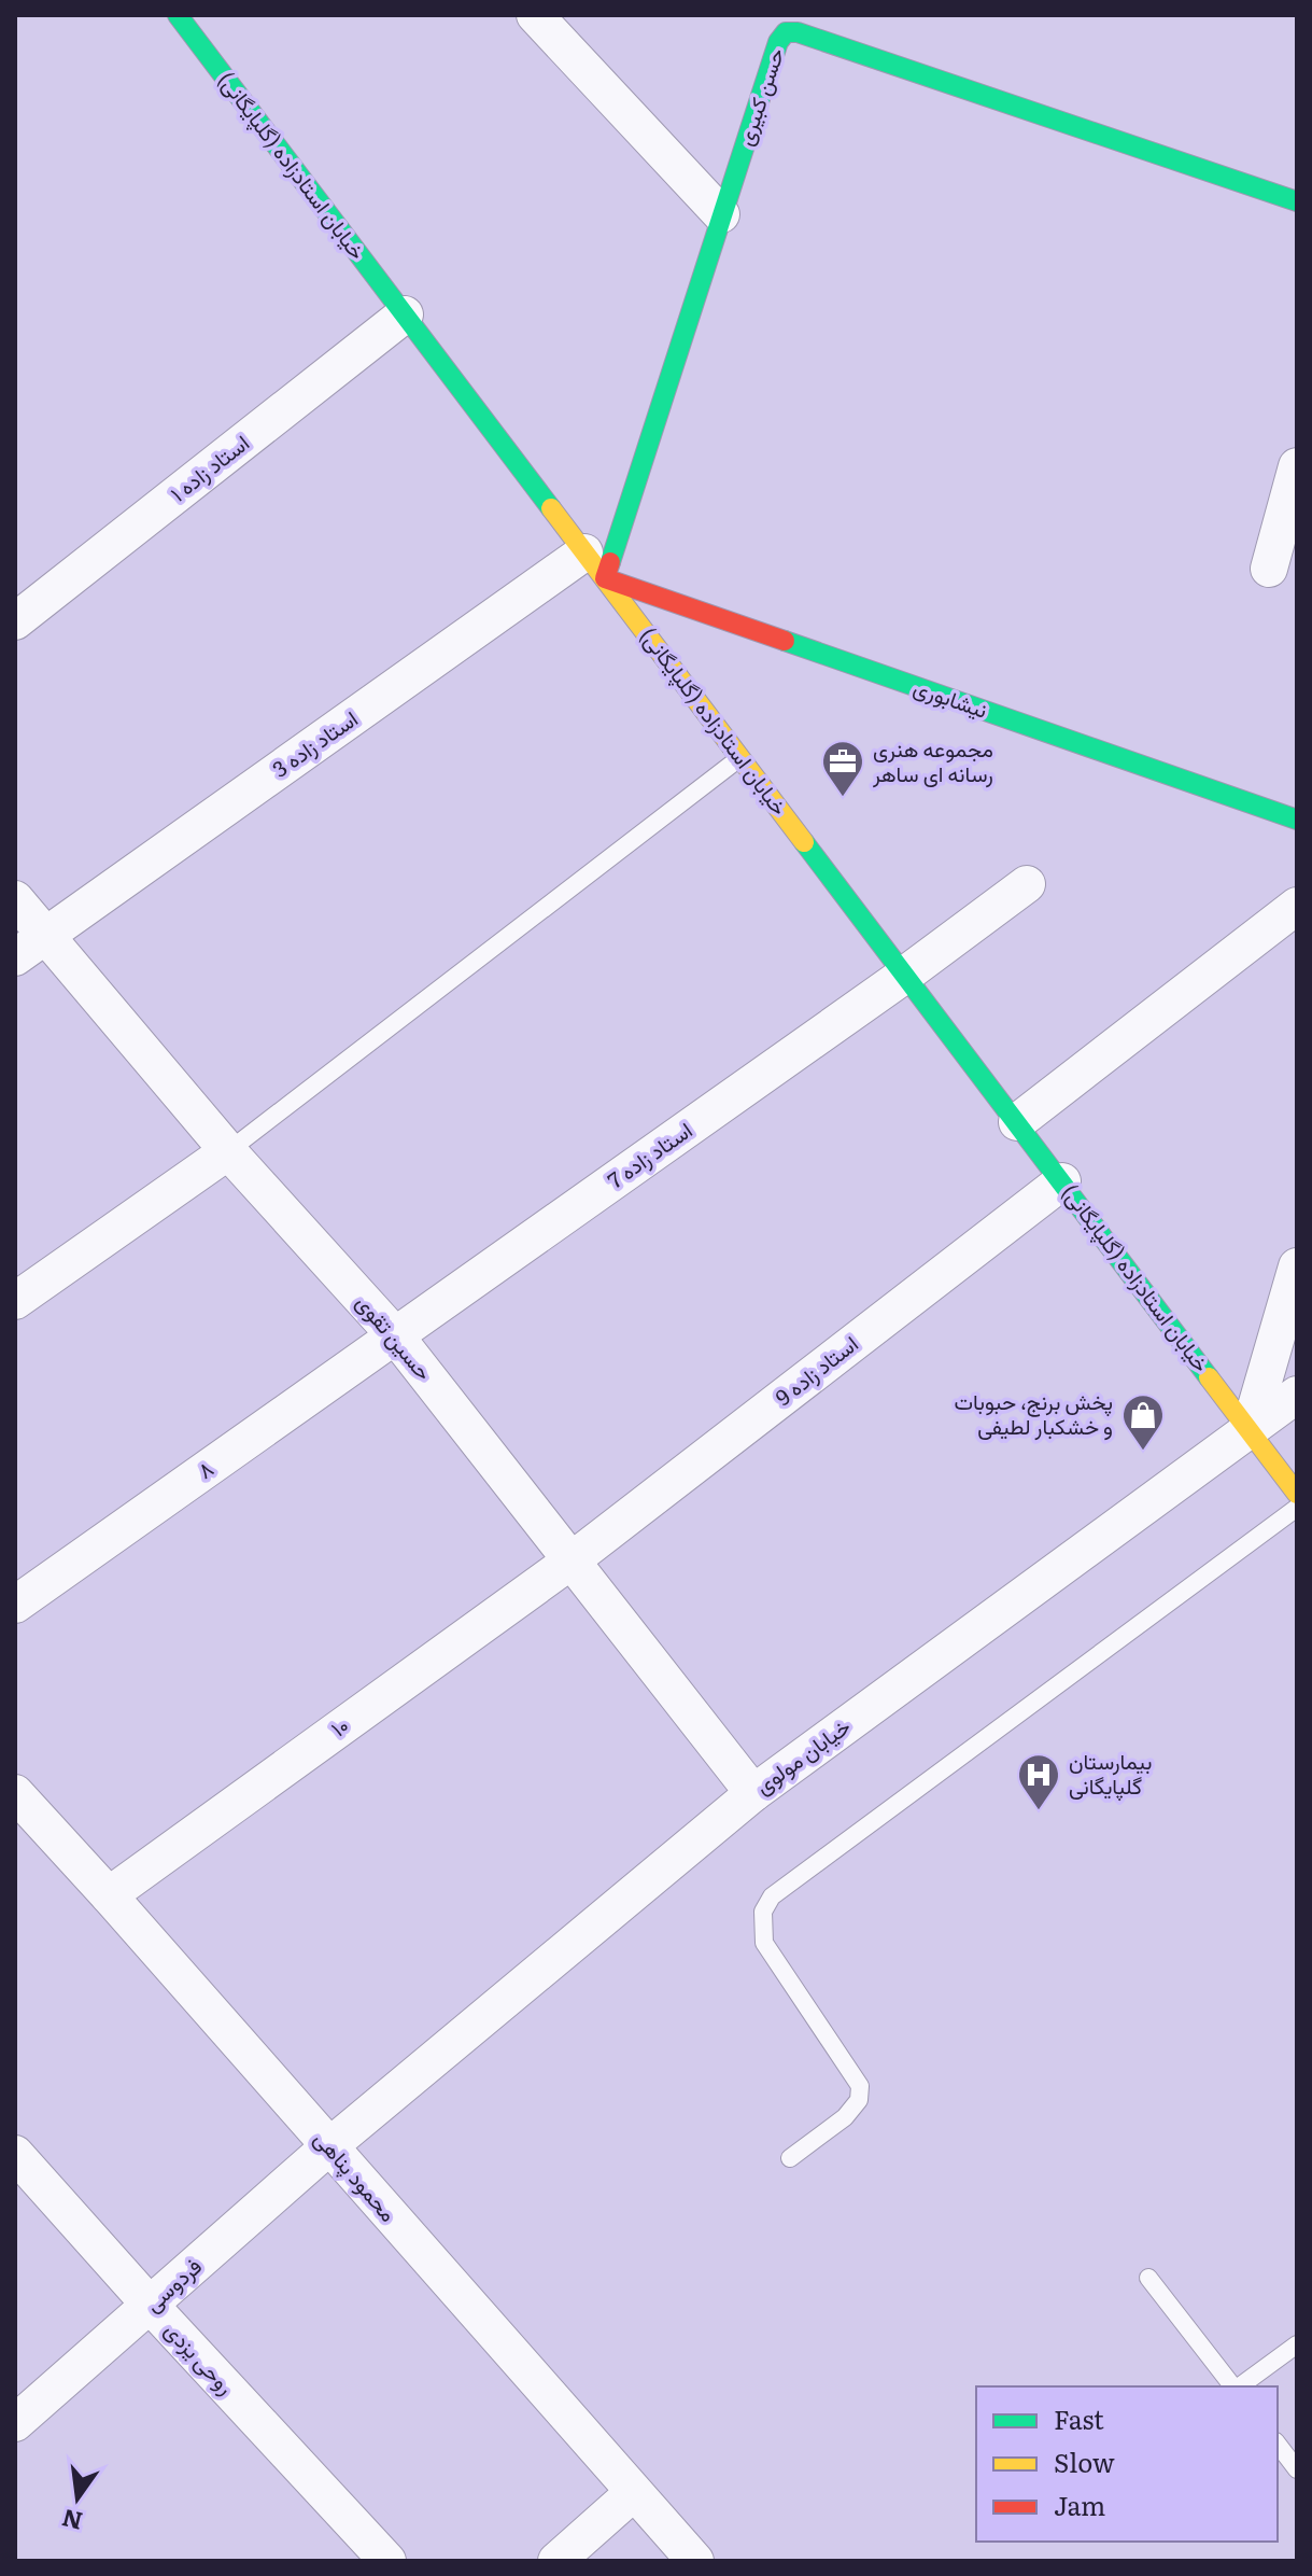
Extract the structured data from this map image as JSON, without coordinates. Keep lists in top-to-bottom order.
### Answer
{
  "streets": {
    "street": [
      "حسن کبیری",
      "خیابان استادزاده (گلپایگانی)",
      "استاد زاده ۱",
      "نیشابوری",
      "استاد زاده 3",
      "استاد زاده 7",
      "حسین تقوی",
      "استاد زاده 9",
      "۸",
      "۱۰",
      "خیابان مولوی",
      "محمود پناهی",
      "فردوسی",
      "روحی یزدی"
    ]
  },
  "crossings": [
    ["حسن کبیری", "خیابان استادزاده (گلپایگانی)"],
    ["حسن کبیری", "نیشابوری"],
    ["حسن کبیری", "استاد زاده 3"],
    ["خیابان استادزاده (گلپایگانی)", "استاد زاده ۱"],
    ["خیابان استادزاده (گلپایگانی)", "نیشابوری"],
    ["خیابان استادزاده (گلپایگانی)", "استاد زاده 3"],
    ["خیابان استادزاده (گلپایگانی)", "استاد زاده 7"],
    ["خیابان استادزاده (گلپایگانی)", "استاد زاده 9"],
    ["خیابان استادزاده (گلپایگانی)", "خیابان مولوی"],
    ["نیشابوری", "استاد زاده 3"],
    ["استاد زاده 3", "حسین تقوی"],
    ["استاد زاده 7", "حسین تقوی"],
    ["استاد زاده 7", "۸"],
    ["حسین تقوی", "استاد زاده 9"],
    ["حسین تقوی", "۸"],
    ["حسین تقوی", "۱۰"],
    ["حسین تقوی", "خیابان مولوی"],
    ["استاد زاده 9", "۱۰"],
    ["۱۰", "محمود پناهی"],
    ["خیابان مولوی", "محمود پناهی"],
    ["خیابان مولوی", "فردوسی"],
    ["محمود پناهی", "فردوسی"],
    ["فردوسی", "روحی یزدی"]
  ],
  "places": {
    "office": ["مجموعه هنری رسانه ای ساهر"],
    "shop": ["پخش برنج، حبوبات و خشکبار لطیفی"],
    "hospital": ["بیمارستان گلپایگانی"]
  },
  "legend": ["Fast", "Slow", "Jam"],
  "north": "bottom"
}
